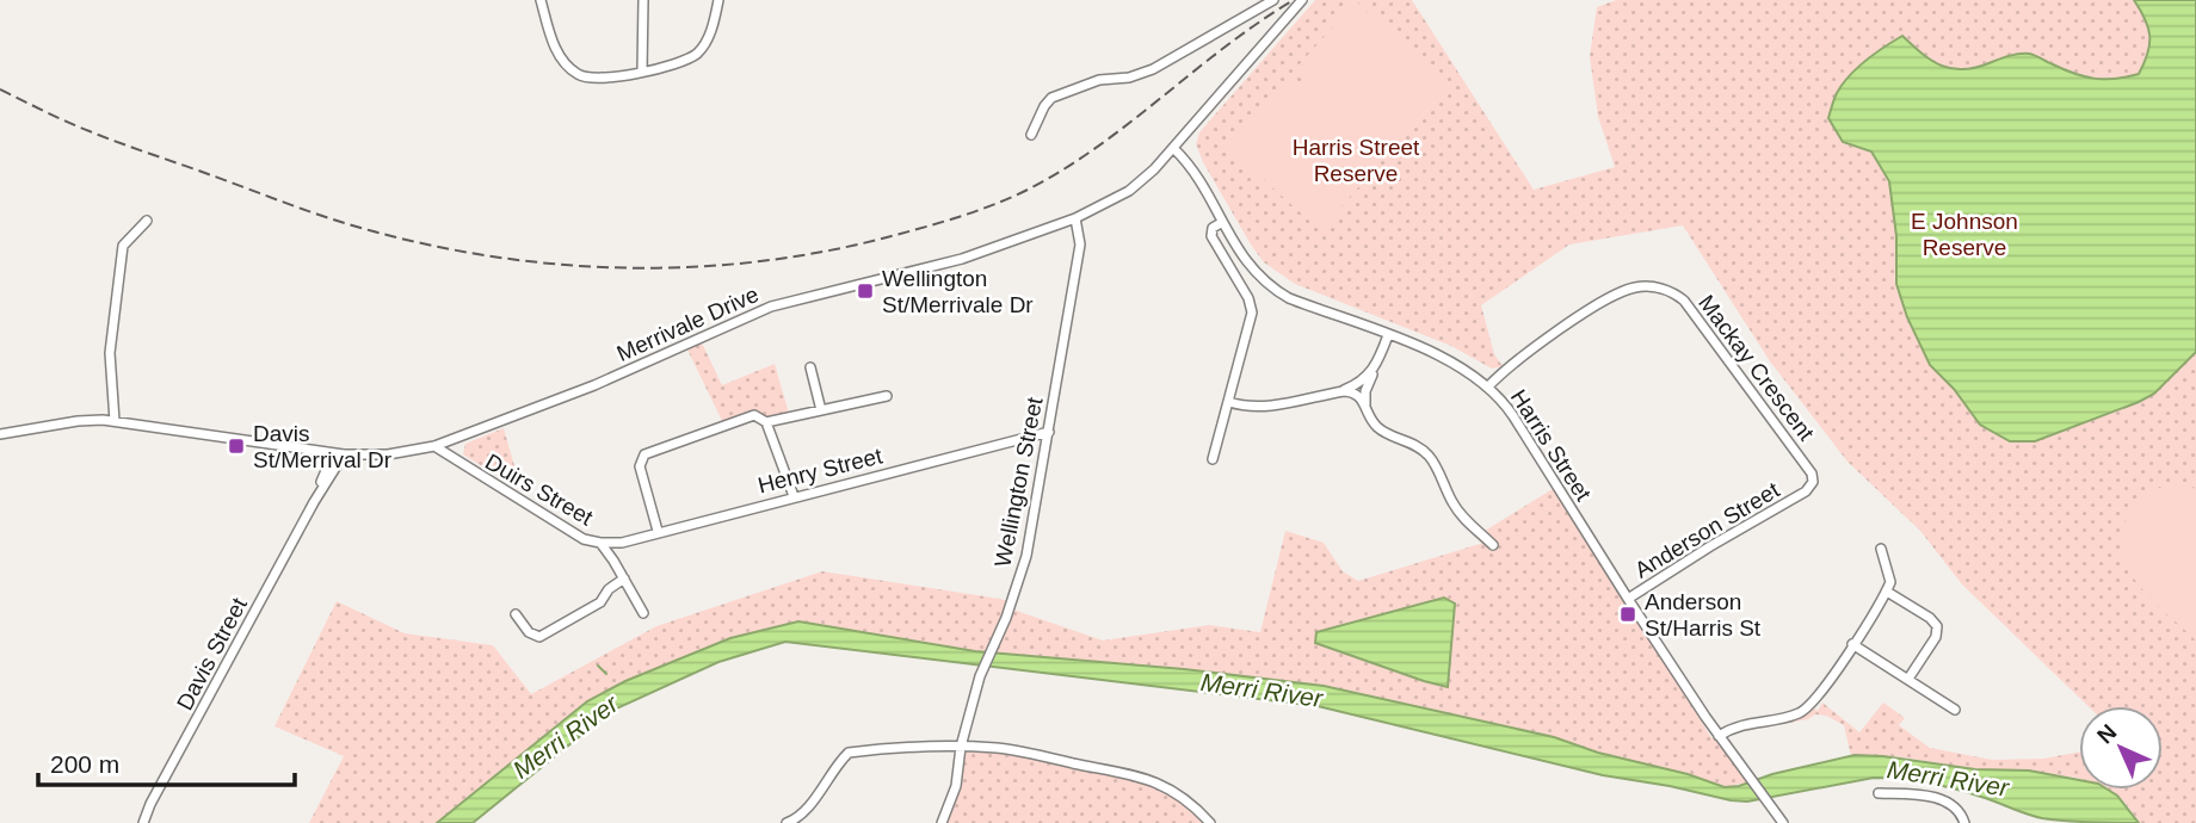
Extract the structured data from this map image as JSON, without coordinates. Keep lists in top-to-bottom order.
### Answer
{
  "streets": {
    "street": [
      "Merrivale Drive",
      "Mackay Crescent",
      "Harris Street",
      "Henry Street",
      "Wellington Street",
      "Duirs Street",
      "Anderson Street",
      "Davis Street"
    ]
  },
  "crossings": [
    ["Merrivale Drive", "Harris Street"],
    ["Merrivale Drive", "Wellington Street"],
    ["Merrivale Drive", "Duirs Street"],
    ["Merrivale Drive", "Davis Street"],
    ["Mackay Crescent", "Harris Street"],
    ["Mackay Crescent", "Anderson Street"],
    ["Harris Street", "Anderson Street"],
    ["Henry Street", "Wellington Street"],
    ["Henry Street", "Duirs Street"]
  ],
  "water": ["Merri River"],
  "parks": ["Harris Street Reserve", "E Johnson Reserve"],
  "places": {
    "transit": ["Wellington St/Merrivale Dr", "Davis St/Merrival Dr", "Anderson St/Harris St"]
  },
  "scale_bar": "200 m",
  "north": "top left"
}
